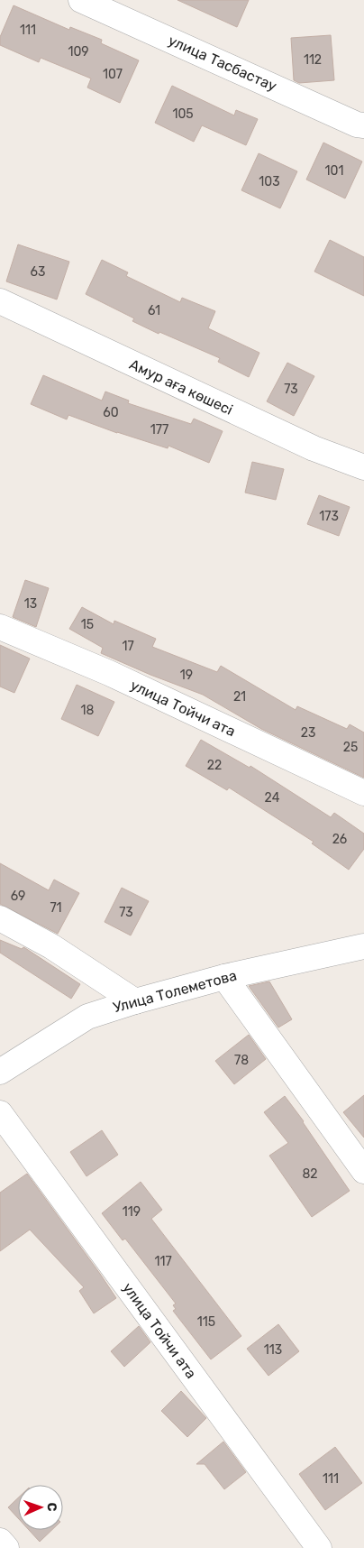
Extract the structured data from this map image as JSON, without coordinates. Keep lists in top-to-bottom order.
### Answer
{
  "streets": {
    "street": [
      "улица Тасбастау",
      "Амур аға көшесі",
      "улица Тойчи ата",
      "Улица Толеметова"
    ]
  },
  "house_numbers": [
    "111",
    "109",
    "112",
    "107",
    "105",
    "101",
    "103",
    "63",
    "61",
    "73",
    "60",
    "177",
    "173",
    "13",
    "15",
    "17",
    "19",
    "21",
    "18",
    "23",
    "25",
    "22",
    "24",
    "26",
    "69",
    "71",
    "73",
    "78",
    "82",
    "119",
    "117",
    "115",
    "113",
    "111"
  ],
  "north": "right"
}
